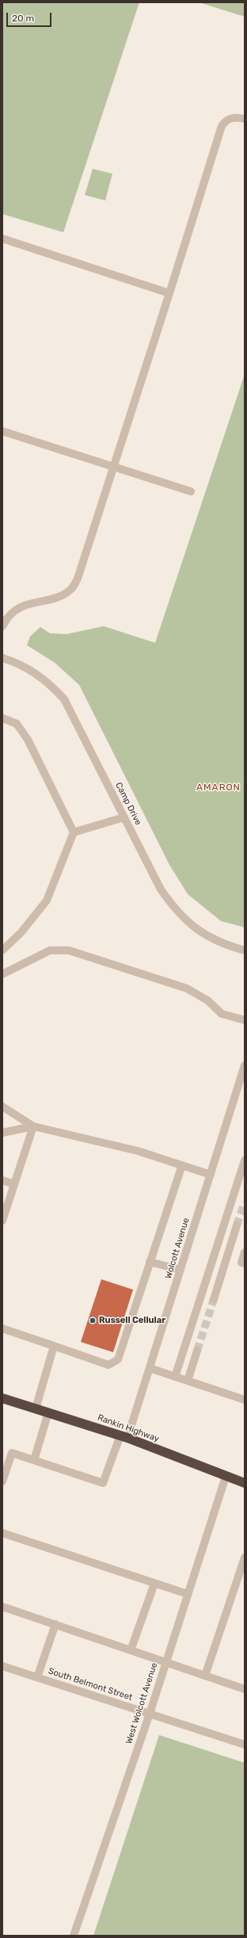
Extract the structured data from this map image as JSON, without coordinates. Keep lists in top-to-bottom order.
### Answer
{
  "streets": {
    "highway": ["Rankin Highway"],
    "street": [
      "Camp Drive",
      "Wolcott Avenue",
      "South Belmont Street",
      "West Wolcott Avenue"
    ]
  },
  "crossings": [
    ["Wolcott Avenue", "Rankin Highway"],
    ["Rankin Highway", "West Wolcott Avenue"],
    ["South Belmont Street", "West Wolcott Avenue"]
  ],
  "districts": ["AMARON"],
  "places": ["Russell Cellular"],
  "scale_bar": "20 m"
}
